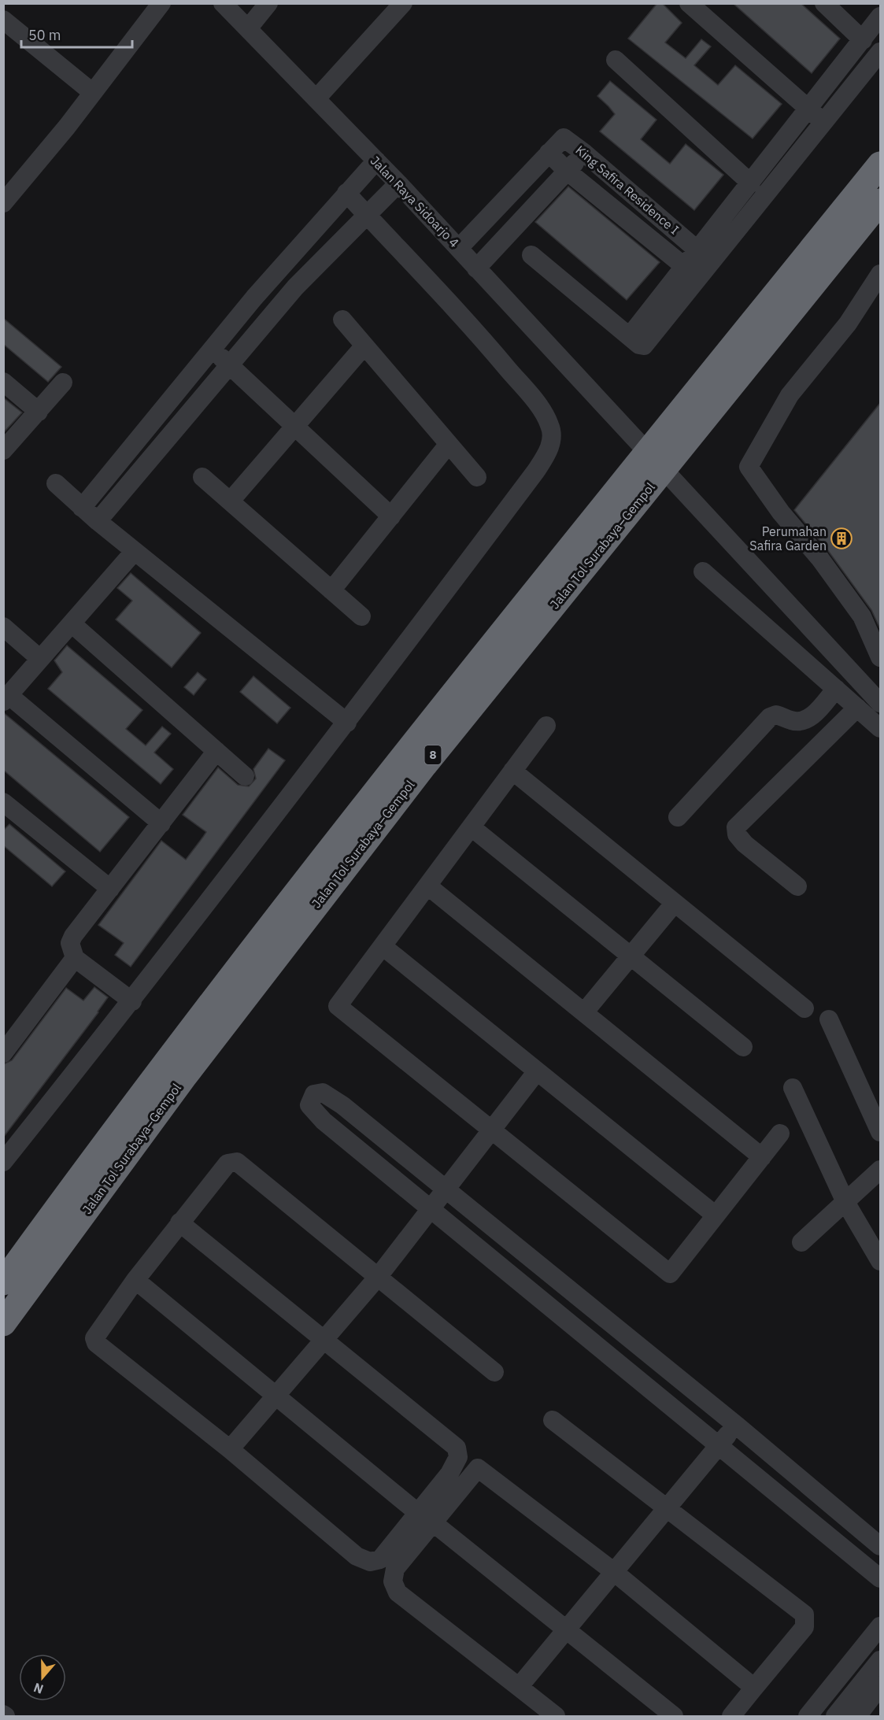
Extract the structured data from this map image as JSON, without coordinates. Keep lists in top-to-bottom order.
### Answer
{
  "streets": {
    "highway": ["Jalan Tol Surabaya–Gempol", "8"],
    "street": ["King Safira Residence I", "Jalan Raya Sidoarjo 4"]
  },
  "crossings": [
    ["King Safira Residence I", "Jalan Raya Sidoarjo 4"]
  ],
  "places": {
    "building": ["Perumahan Safira Garden"]
  },
  "scale_bar": "50 m",
  "north": "bottom"
}
